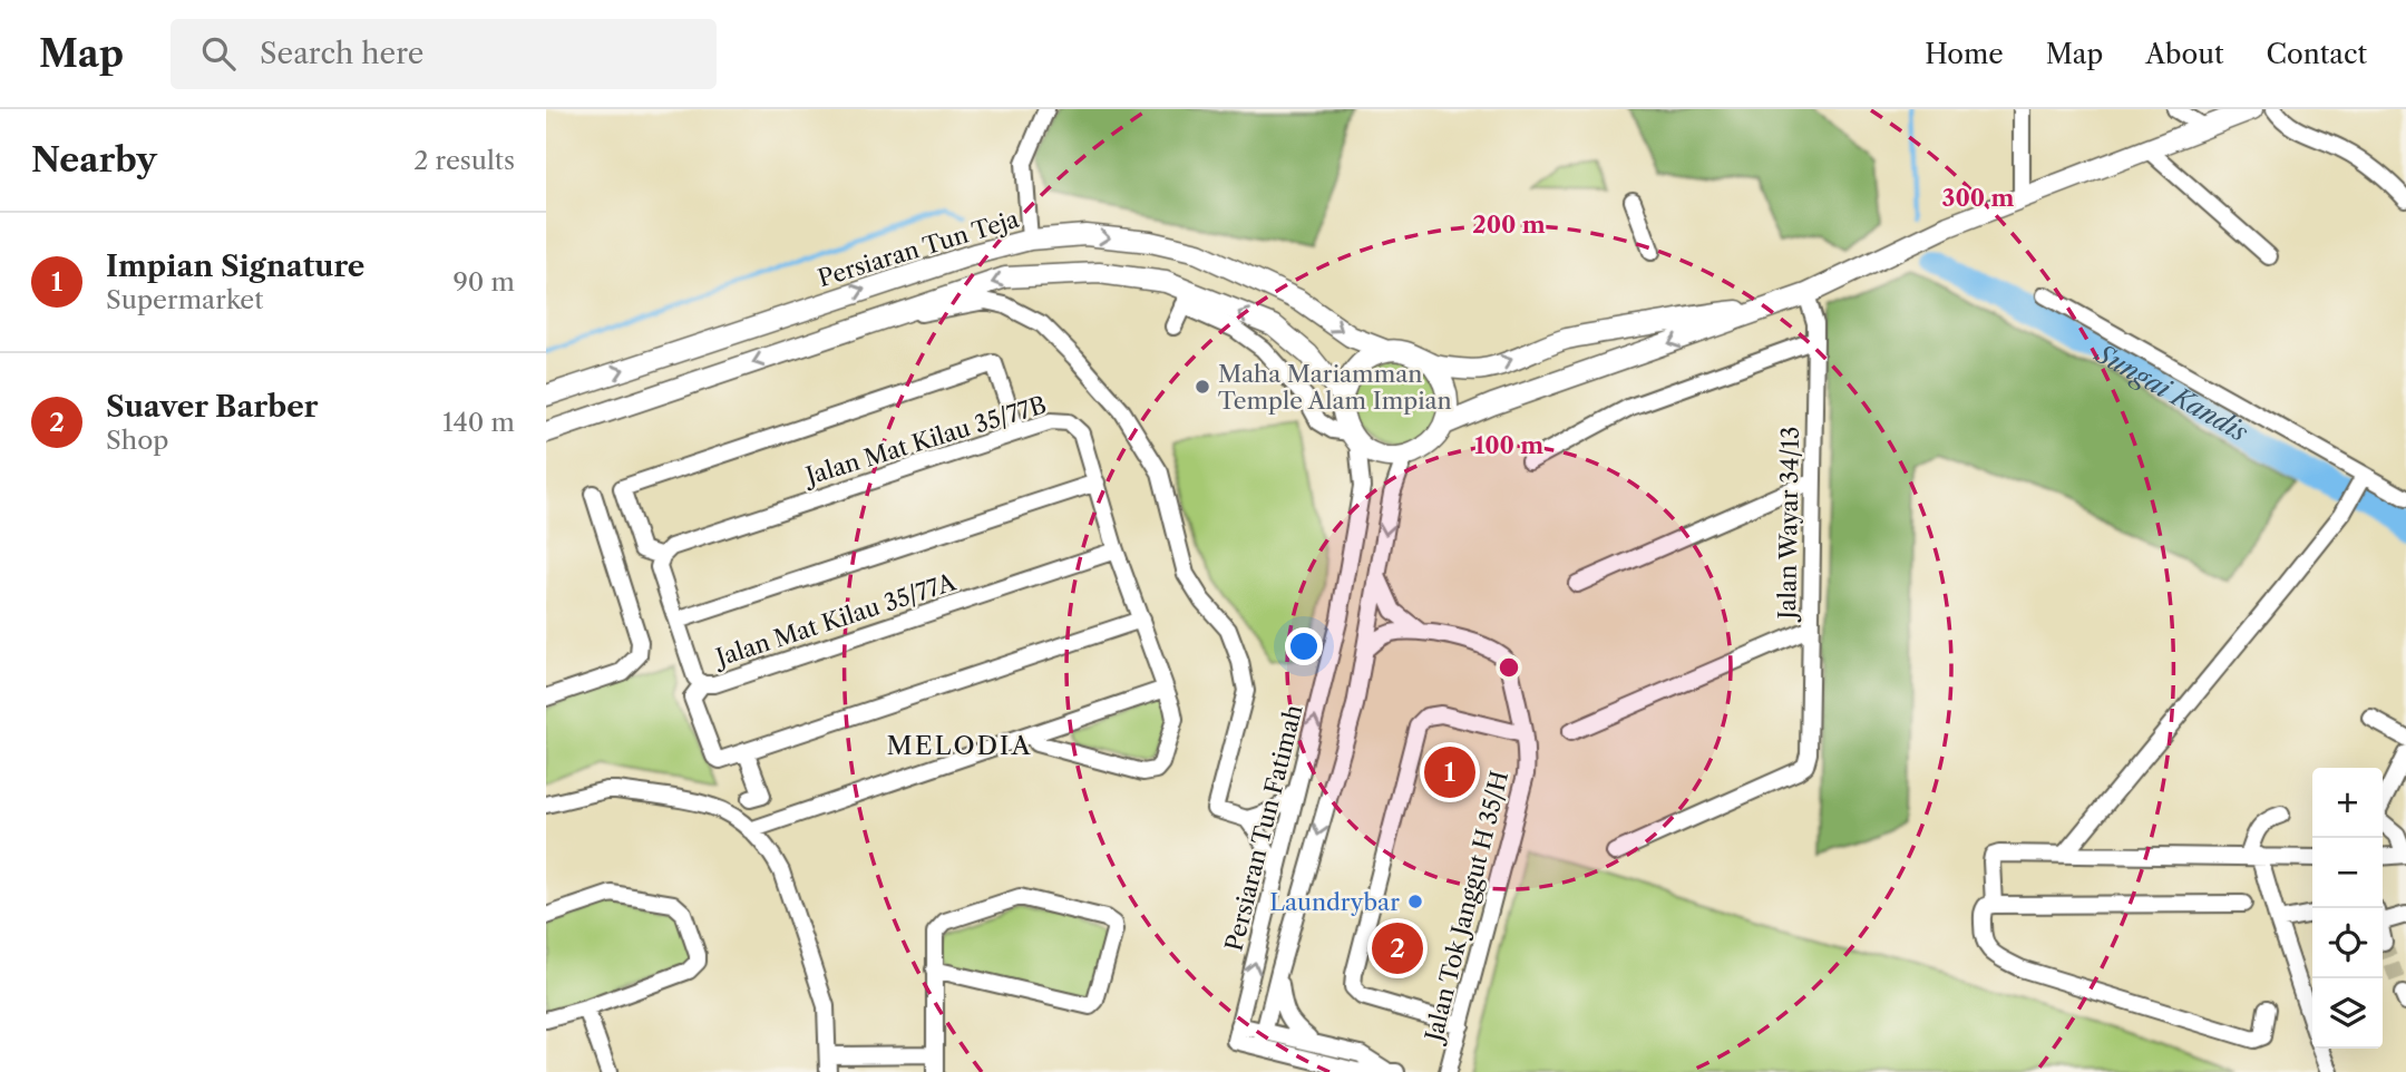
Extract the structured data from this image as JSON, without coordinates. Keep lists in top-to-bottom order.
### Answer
{
  "streets": {
    "main road": ["Persiaran Tun Teja"],
    "street": [
      "Jalan Mat Kilau 35/77B",
      "Jalan Wayar 34/13",
      "Jalan Mat Kilau 35/77A",
      "Persiaran Tun Fatimah",
      "Jalan Tok Janggut H 35/H"
    ]
  },
  "crossings": [
    ["Persiaran Tun Teja", "Persiaran Tun Fatimah"],
    ["Jalan Mat Kilau 35/77B", "Jalan Mat Kilau 35/77A"]
  ],
  "districts": ["MELODIA"],
  "water": ["Sungai Kandis"],
  "places": ["Maha Mariamman Temple Alam Impian", "Laundrybar"],
  "page": {
    "header": "Map",
    "search": "Search here",
    "nav": [
      "Home",
      "Map",
      "About",
      "Contact"
    ],
    "heading": ["Nearby", "2 results"],
    "list": [
      {
        "mark": "1",
        "name": "Impian Signature",
        "note": "Supermarket",
        "value": "90 m"
      },
      {
        "mark": "2",
        "name": "Suaver Barber",
        "note": "Shop",
        "value": "140 m"
      }
    ],
    "pins": ["1", "2"],
    "map_buttons": ["+", "−"]
  },
  "rings": ["300 m", "200 m", "100 m"]
}
